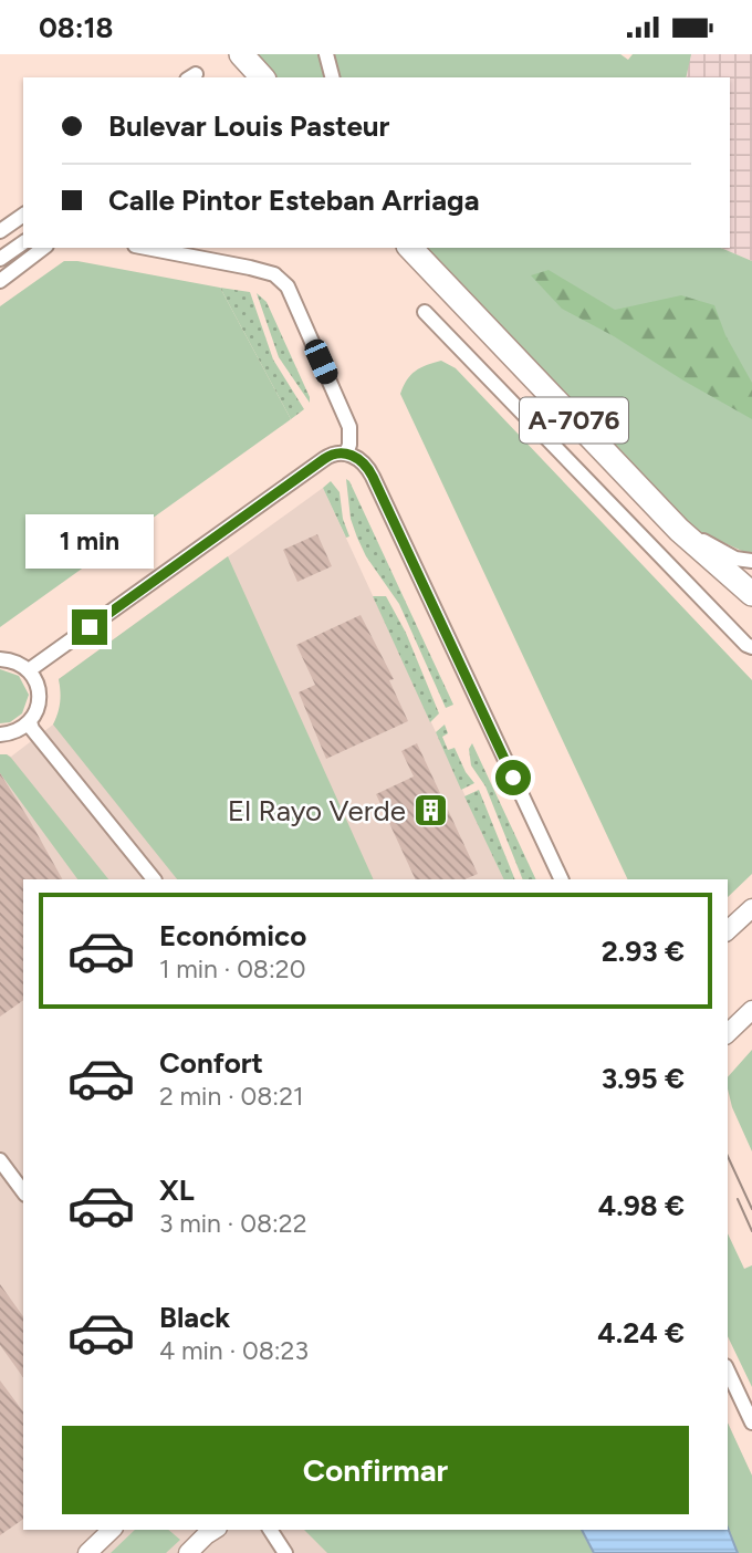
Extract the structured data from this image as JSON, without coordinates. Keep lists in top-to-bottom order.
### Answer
{
  "streets": {
    "main road": ["A-7076"]
  },
  "places": {
    "building": ["El Rayo Verde"]
  },
  "page": {
    "status": "08:18",
    "banner": ["Bulevar Louis Pasteur", "Calle Pintor Esteban Arriaga"],
    "bubble": "1 min",
    "list": [
      {
        "name": "Económico",
        "note": "1 min · 08:20",
        "value": "2.93 €"
      },
      {
        "name": "Confort",
        "note": "2 min · 08:21",
        "value": "3.95 €"
      },
      {
        "name": "XL",
        "note": "3 min · 08:22",
        "value": "4.98 €"
      },
      {
        "name": "Black",
        "note": "4 min · 08:23",
        "value": "4.24 €"
      }
    ],
    "buttons": "Confirmar"
  }
}
